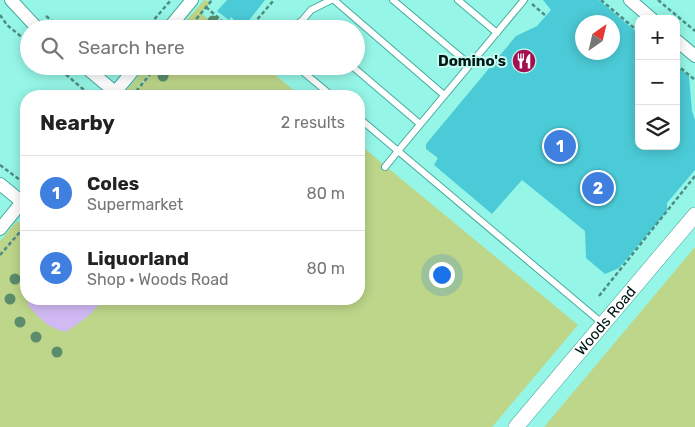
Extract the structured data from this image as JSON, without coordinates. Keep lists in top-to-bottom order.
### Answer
{
  "streets": {
    "street": ["Woods Road"]
  },
  "places": {
    "restaurant": ["Domino's"]
  },
  "north": "top right",
  "page": {
    "map_buttons": ["+", "−"],
    "search": "Search here",
    "heading": ["Nearby", "2 results"],
    "pins": ["1", "2"],
    "list": [
      {
        "mark": "1",
        "name": "Coles",
        "note": "Supermarket",
        "value": "80 m"
      },
      {
        "mark": "2",
        "name": "Liquorland",
        "note": "Shop · Woods Road",
        "value": "80 m"
      }
    ]
  }
}
